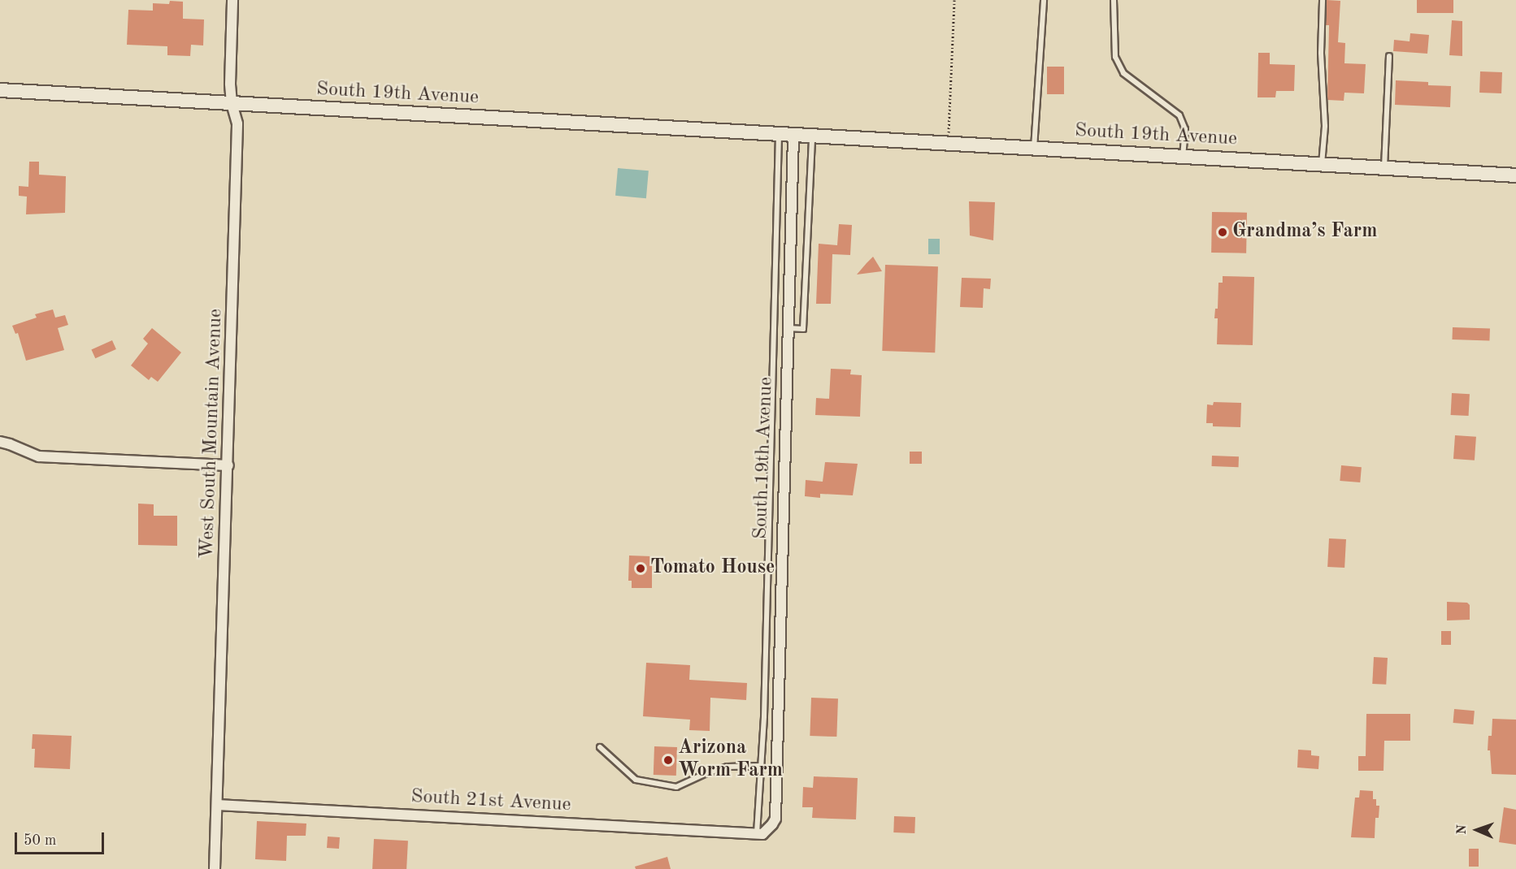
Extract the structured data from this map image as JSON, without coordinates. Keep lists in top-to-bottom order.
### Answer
{
  "streets": {
    "main road": ["South 19th Avenue"],
    "street": ["West South Mountain Avenue", "South 21st Avenue"]
  },
  "crossings": [
    ["South 19th Avenue", "West South Mountain Avenue"],
    ["South 19th Avenue", "South 21st Avenue"],
    ["West South Mountain Avenue", "South 21st Avenue"]
  ],
  "places": ["Grandma’s Farm", "Tomato House", "Arizona Worm Farm"],
  "scale_bar": "50 m",
  "north": "left"
}
